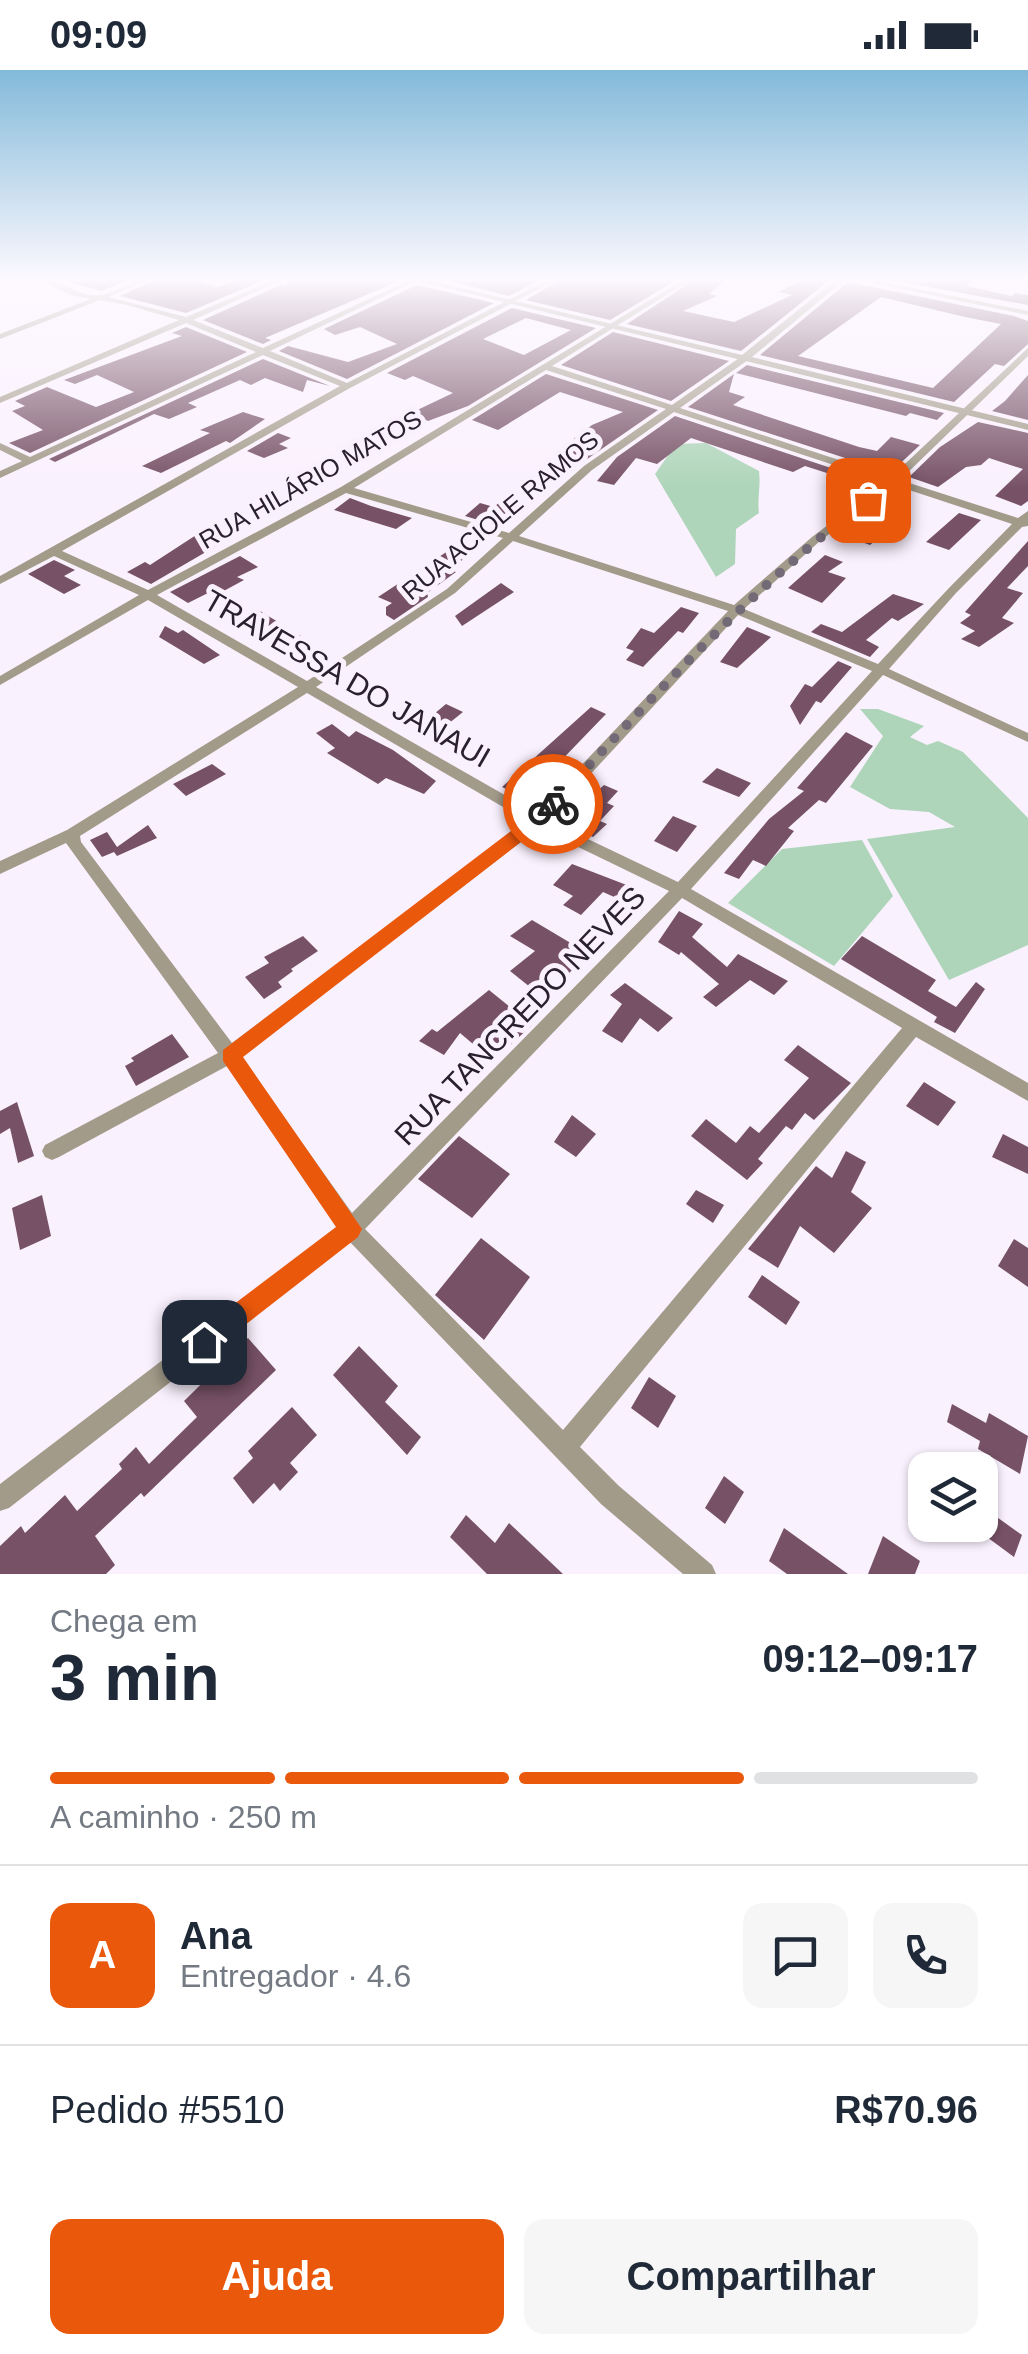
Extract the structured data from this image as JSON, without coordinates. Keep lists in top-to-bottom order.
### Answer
{
  "streets": {
    "street": [
      "RUA HILÁRIO MATOS",
      "RUA ACIOLE RAMOS",
      "TRAVESSA DO JANAUI",
      "RUA TANCREDO NEVES"
    ]
  },
  "crossings": [
    ["RUA HILÁRIO MATOS", "TRAVESSA DO JANAUI"],
    ["RUA ACIOLE RAMOS", "TRAVESSA DO JANAUI"],
    ["TRAVESSA DO JANAUI", "RUA TANCREDO NEVES"]
  ],
  "page": {
    "status": "09:09",
    "heading": ["3 min", "Chega em", "09:12–09:17"],
    "panel": [
      "Ana",
      "Entregador · 4.6",
      "Pedido #5510",
      "R$70.96"
    ],
    "bar": "A caminho · 250 m",
    "round": "A",
    "buttons": ["Ajuda", "Compartilhar"]
  }
}
